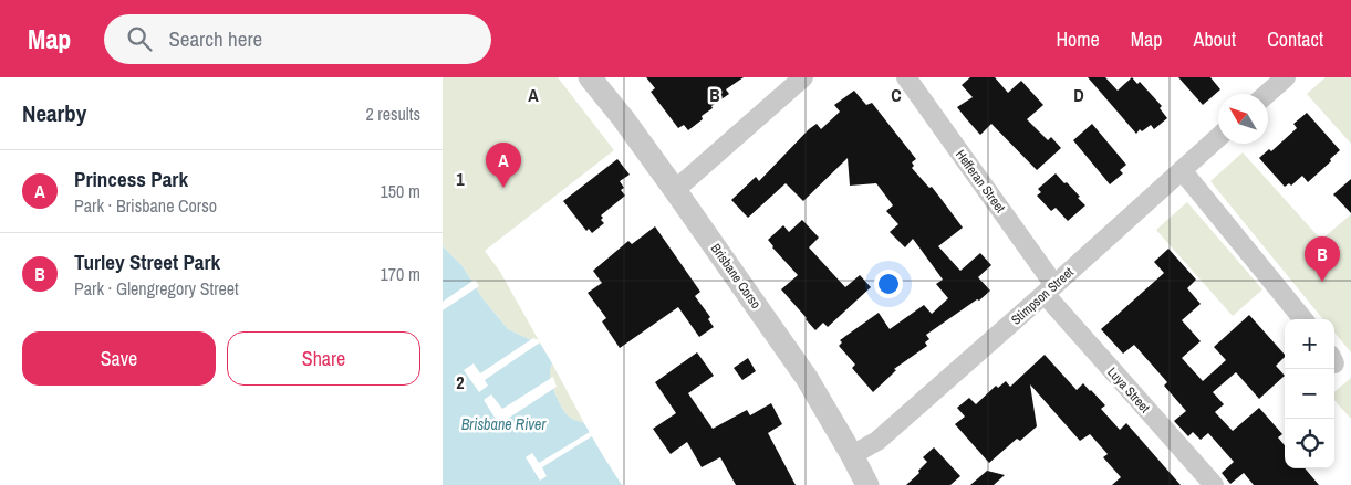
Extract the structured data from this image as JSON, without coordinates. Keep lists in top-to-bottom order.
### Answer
{
  "streets": {
    "street": [
      "Hefferan Street",
      "Brisbane Corso",
      "Stimpson Street",
      "Luya Street"
    ]
  },
  "crossings": [
    ["Hefferan Street", "Stimpson Street"],
    ["Hefferan Street", "Luya Street"],
    ["Brisbane Corso", "Stimpson Street"],
    ["Stimpson Street", "Luya Street"]
  ],
  "water": ["Brisbane River"],
  "north": "top left",
  "page": {
    "header": "Map",
    "search": "Search here",
    "nav": [
      "Home",
      "Map",
      "About",
      "Contact"
    ],
    "heading": ["Nearby", "2 results"],
    "pins": ["A", "B"],
    "list": [
      {
        "mark": "A",
        "name": "Princess Park",
        "note": "Park · Brisbane Corso",
        "value": "150 m"
      },
      {
        "mark": "B",
        "name": "Turley Street Park",
        "note": "Park · Glengregory Street",
        "value": "170 m"
      }
    ],
    "buttons": ["Save", "Share"],
    "map_buttons": ["+", "−"]
  },
  "grid": {
    "columns": [
      "A",
      "B",
      "C",
      "D"
    ],
    "rows": ["1", "2"]
  }
}
